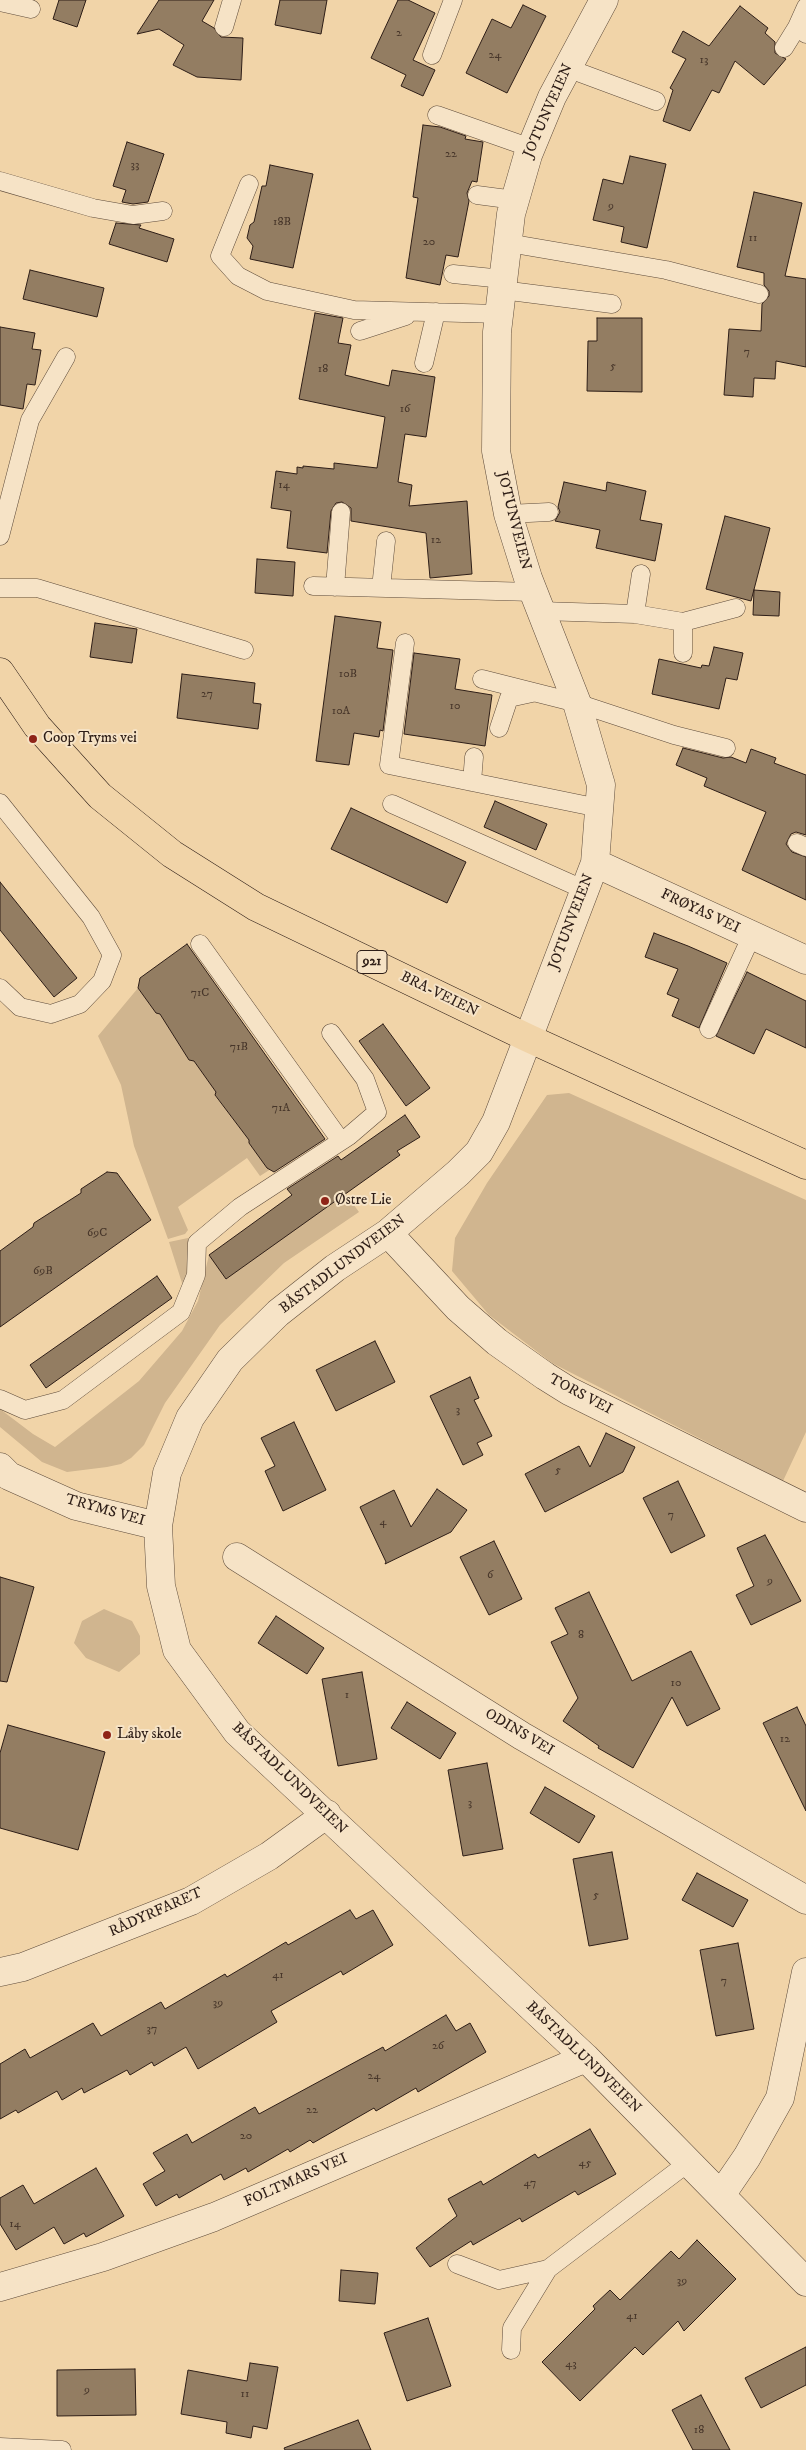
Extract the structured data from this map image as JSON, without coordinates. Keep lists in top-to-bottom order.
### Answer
{
  "streets": {
    "main road": ["921", "BRA-VEIEN"],
    "street": [
      "JOTUNVEIEN",
      "FRØYAS VEI",
      "BÅSTADLUNDVEIEN",
      "TORS VEI",
      "TRYMS VEI",
      "ODINS VEI",
      "RÅDYRFARET",
      "FOLTMARS VEI"
    ]
  },
  "crossings": [
    ["JOTUNVEIEN", "FRØYAS VEI"],
    ["JOTUNVEIEN", "BRA-VEIEN"],
    ["JOTUNVEIEN", "BÅSTADLUNDVEIEN"],
    ["BRA-VEIEN", "BÅSTADLUNDVEIEN"],
    ["BÅSTADLUNDVEIEN", "TORS VEI"],
    ["BÅSTADLUNDVEIEN", "TRYMS VEI"],
    ["BÅSTADLUNDVEIEN", "RÅDYRFARET"],
    ["BÅSTADLUNDVEIEN", "FOLTMARS VEI"]
  ],
  "places": ["Coop Tryms vei", "Østre Lie", "Låby skole"],
  "house_numbers": [
    "2",
    "24",
    "13",
    "22",
    "33",
    "9",
    "18B",
    "11",
    "20",
    "7",
    "5",
    "18",
    "16",
    "14",
    "12",
    "10B",
    "27",
    "10",
    "10A",
    "71C",
    "71B",
    "71A",
    "69C",
    "69B",
    "3",
    "5",
    "7",
    "4",
    "6",
    "9",
    "8",
    "10",
    "1",
    "12",
    "3",
    "5",
    "41",
    "7",
    "39",
    "37",
    "26",
    "24",
    "22",
    "20",
    "45",
    "47",
    "14",
    "39",
    "41",
    "43",
    "9",
    "11",
    "18"
  ]
}
